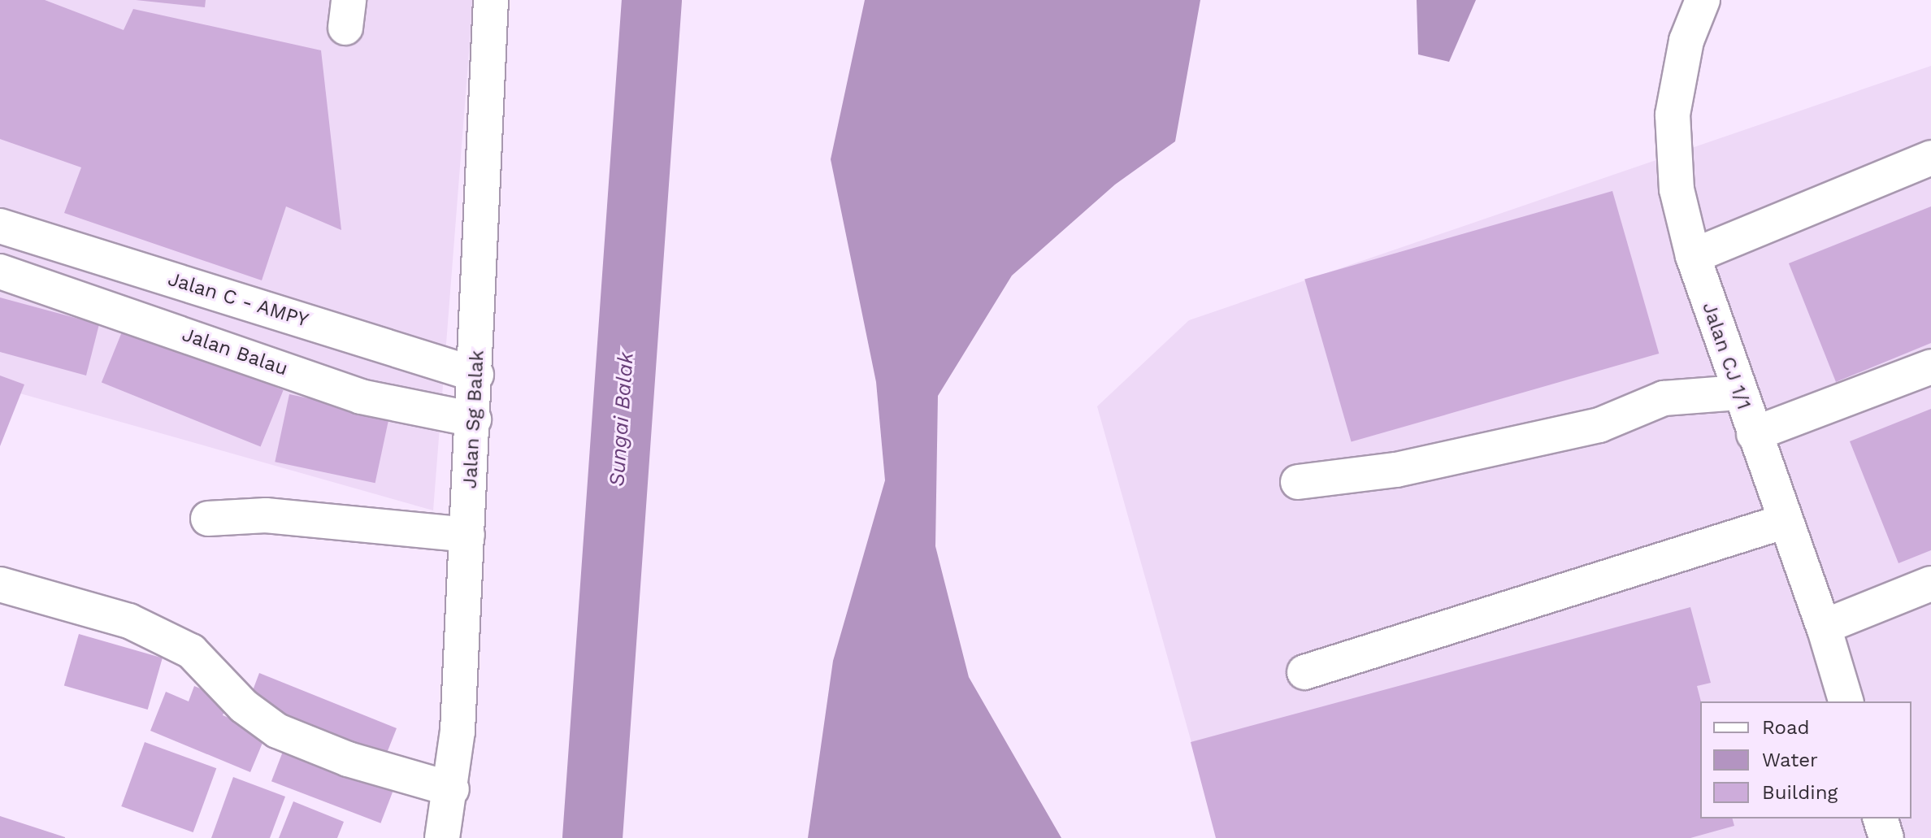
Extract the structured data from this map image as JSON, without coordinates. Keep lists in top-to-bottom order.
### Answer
{
  "streets": {
    "street": [
      "Jalan C - AMPY",
      "Jalan Balau",
      "Jalan CJ 1/1",
      "Jalan Sg Balak"
    ]
  },
  "crossings": [
    ["Jalan C - AMPY", "Jalan Sg Balak"],
    ["Jalan Balau", "Jalan Sg Balak"]
  ],
  "water": ["Sungai Balak"],
  "legend": ["Road", "Water", "Building"]
}
